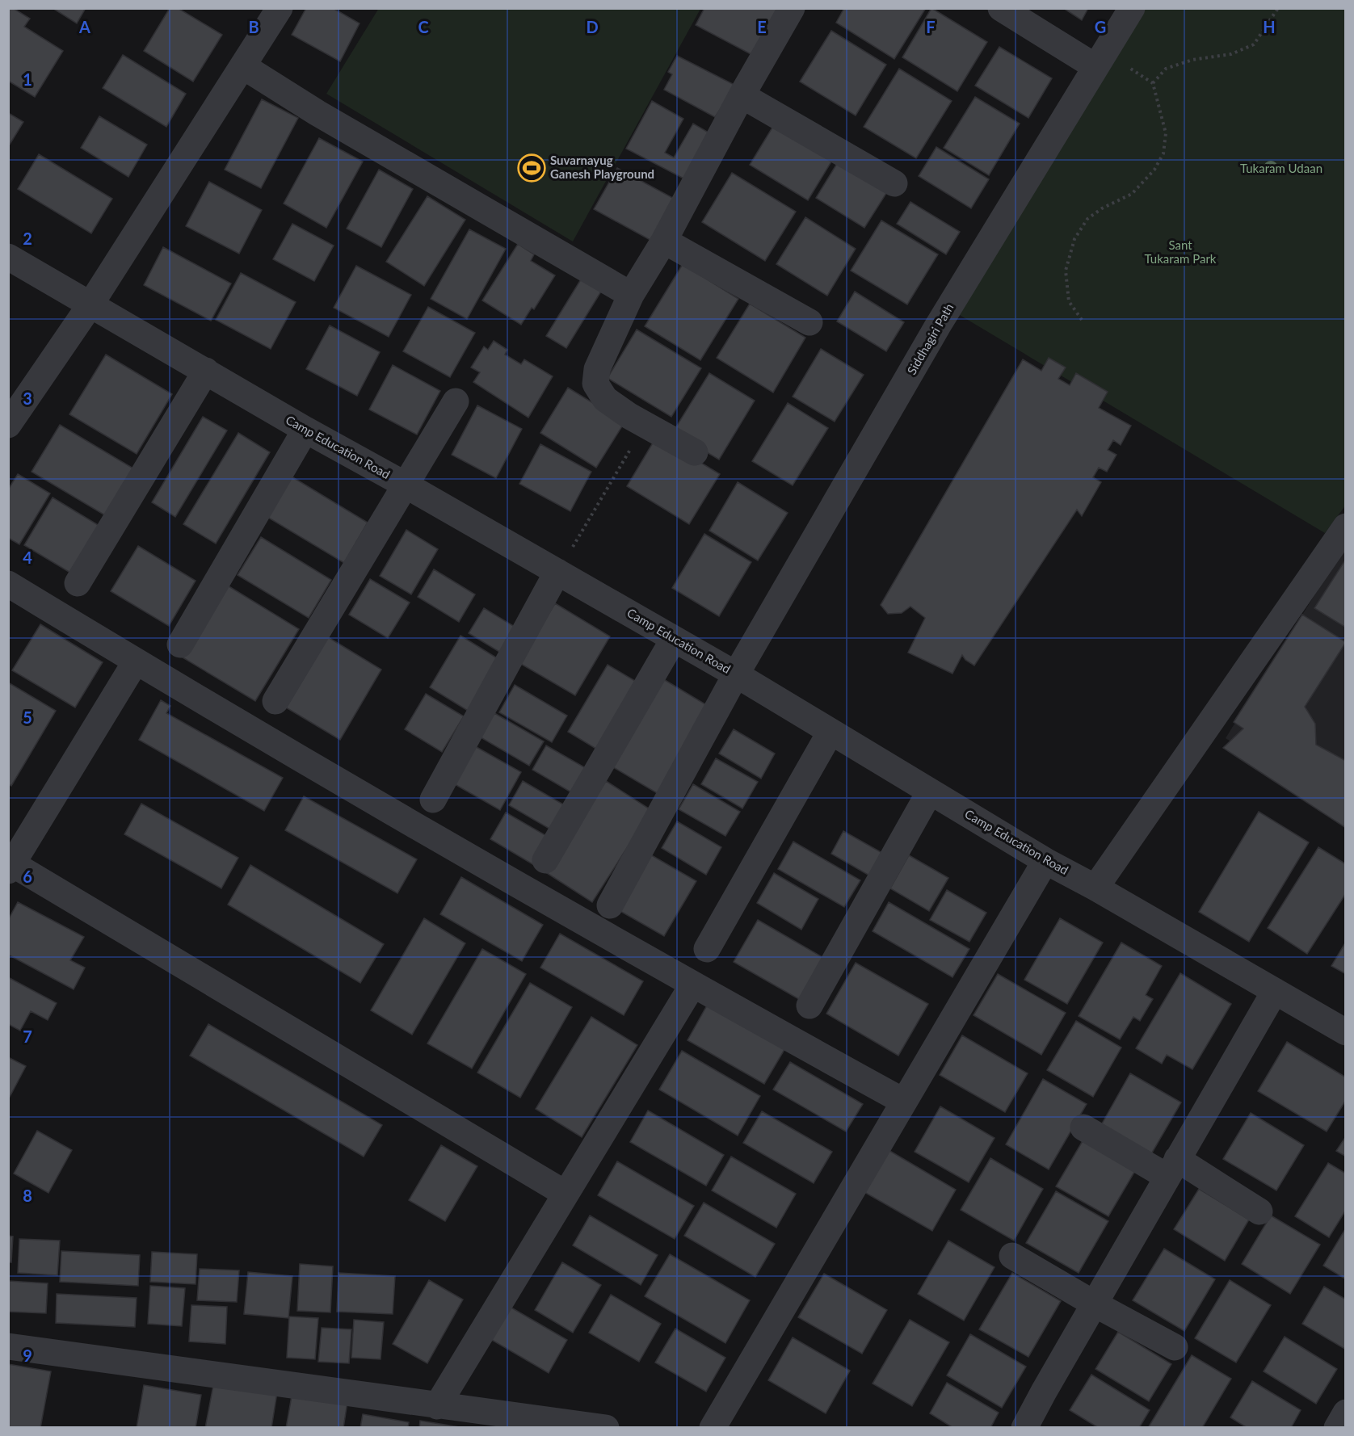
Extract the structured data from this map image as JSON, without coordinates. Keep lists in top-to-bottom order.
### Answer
{
  "streets": {
    "street": ["Siddhagiri Path", "Camp Education Road"]
  },
  "crossings": [
    ["Siddhagiri Path", "Camp Education Road"]
  ],
  "parks": ["Tukaram Udaan", "Sant Tukaram Park"],
  "places": {
    "sports": ["Suvarnayug Ganesh Playground"]
  },
  "grid": {
    "columns": [
      "A",
      "B",
      "C",
      "D",
      "E",
      "F",
      "G",
      "H"
    ],
    "rows": [
      "1",
      "2",
      "3",
      "4",
      "5",
      "6",
      "7",
      "8",
      "9"
    ]
  }
}
